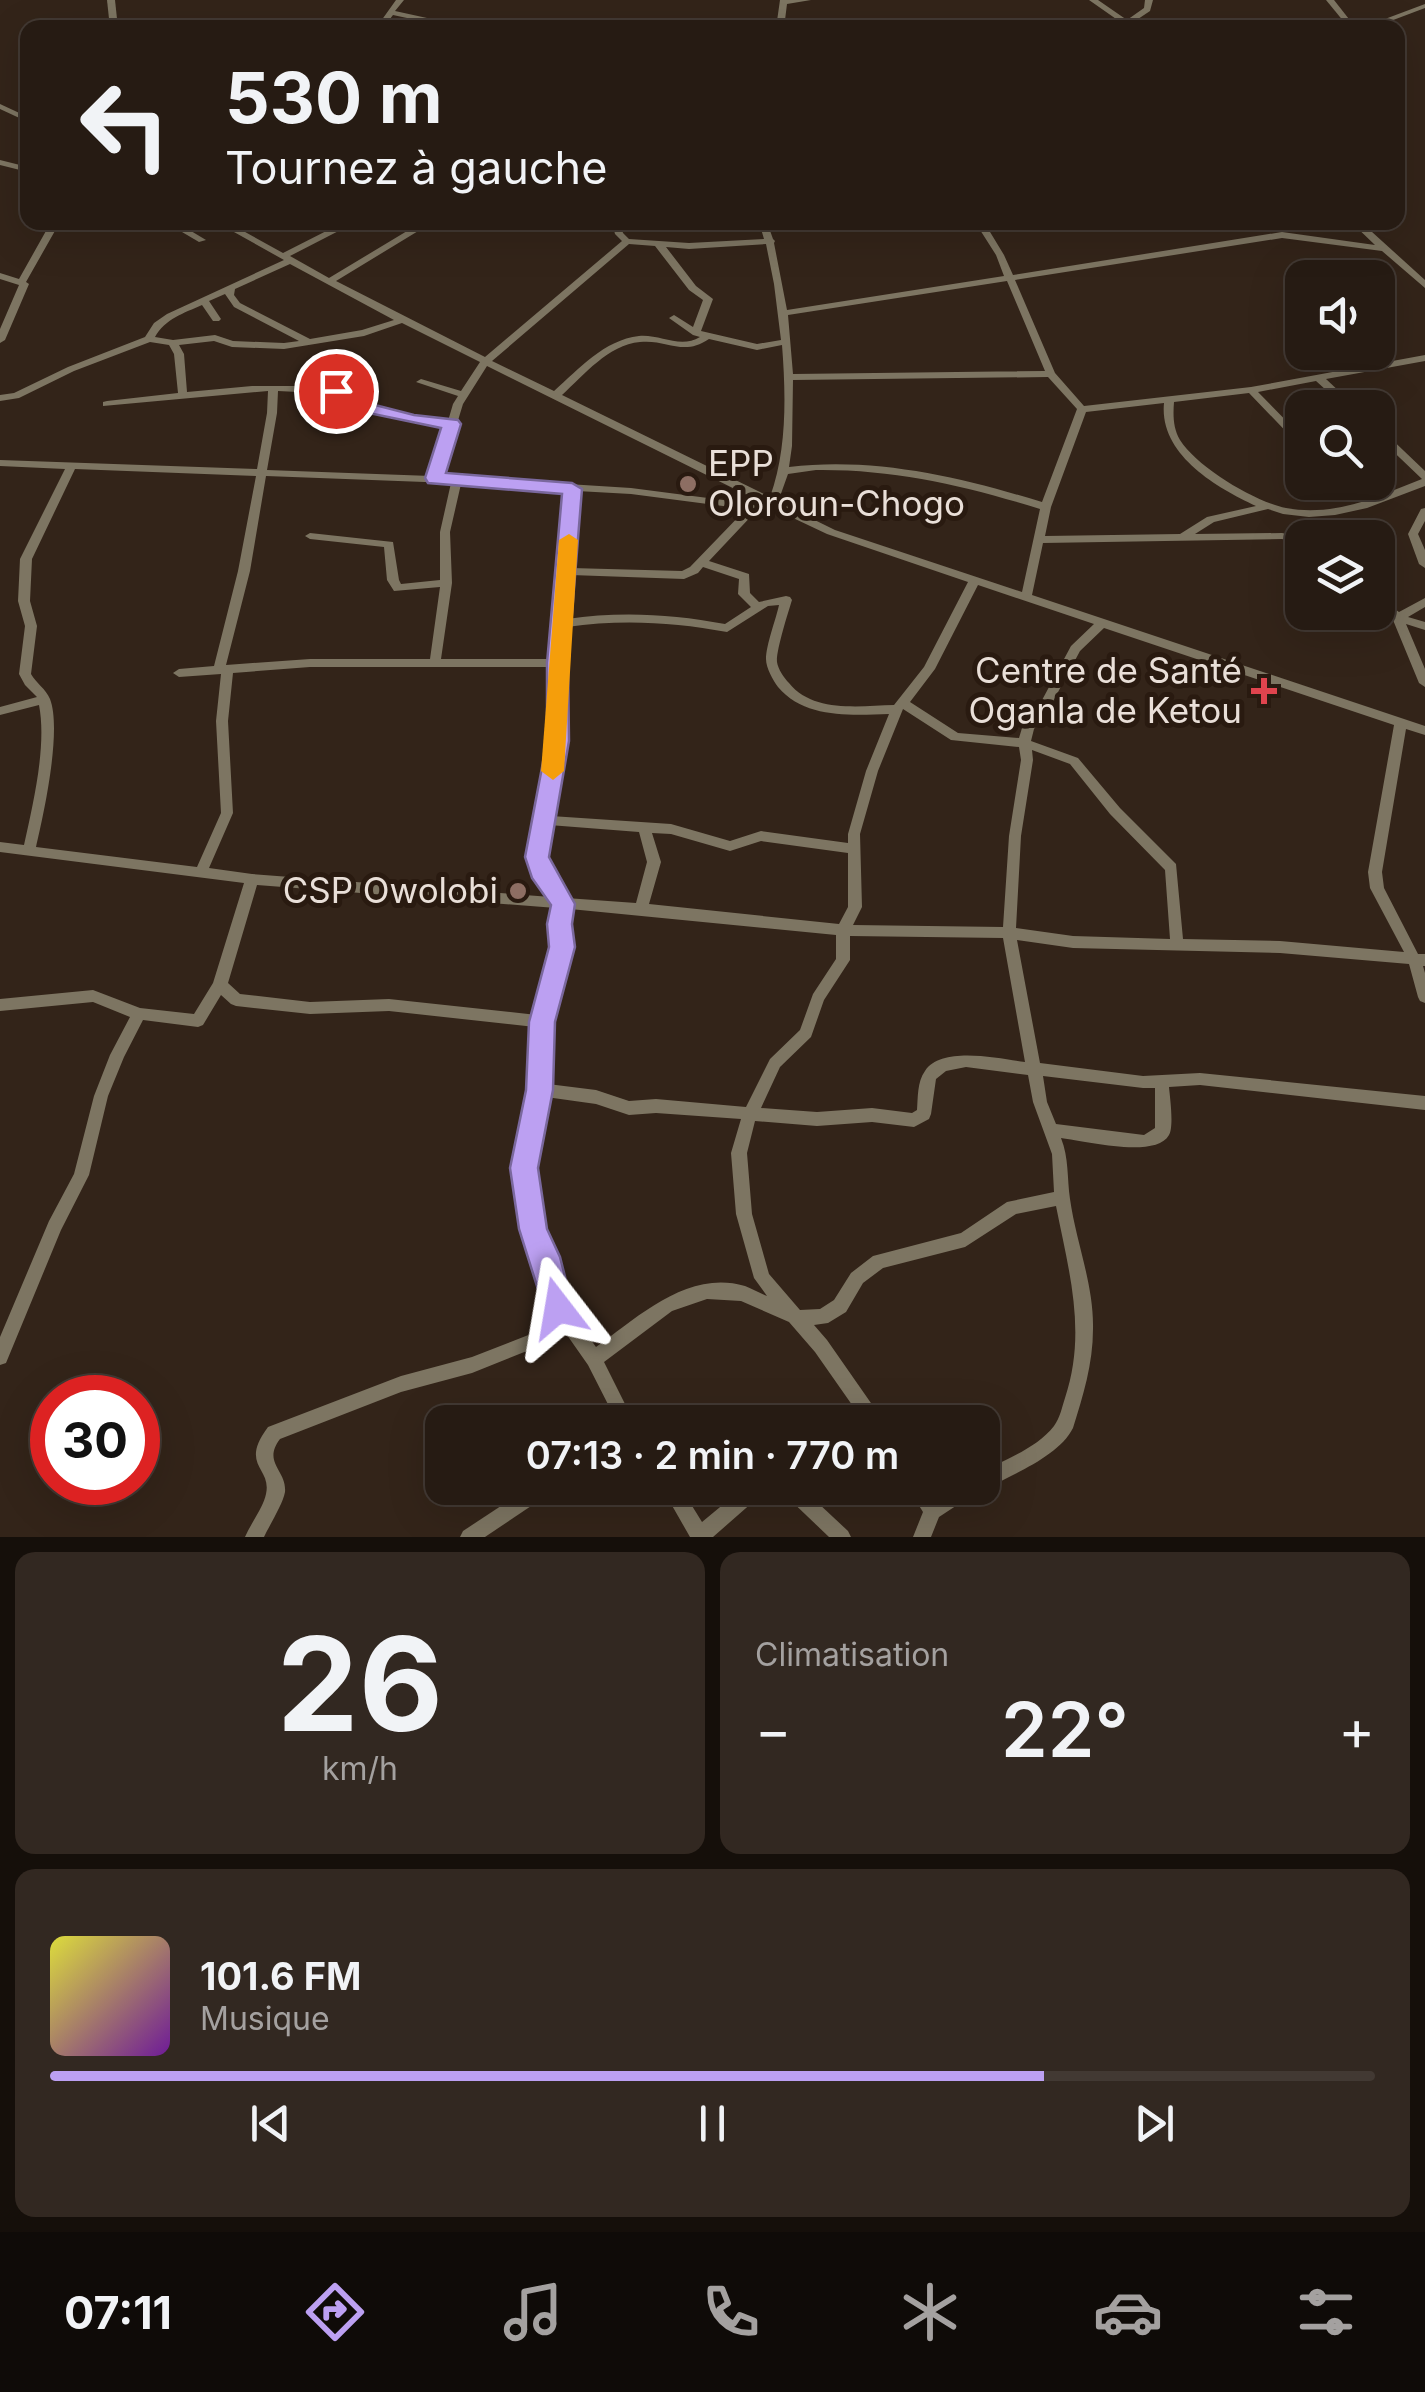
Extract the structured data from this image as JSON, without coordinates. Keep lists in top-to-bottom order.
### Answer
{
  "places": {
    "other": ["EPP Oloroun-Chogo", "CSP Owolobi"],
    "health": ["Centre de Santé Oganla de Ketou"]
  },
  "page": {
    "turn": ["530 m", "Tournez à gauche"],
    "limit": "30",
    "trip": "07:13 · 2 min · 770 m",
    "tile": [
      ["26", "km/h"],
      "Climatisation"
    ],
    "heat": ["−", "22°", "+"],
    "song": ["101.6 FM", "Musique"],
    "tabs": "07:11"
  }
}
